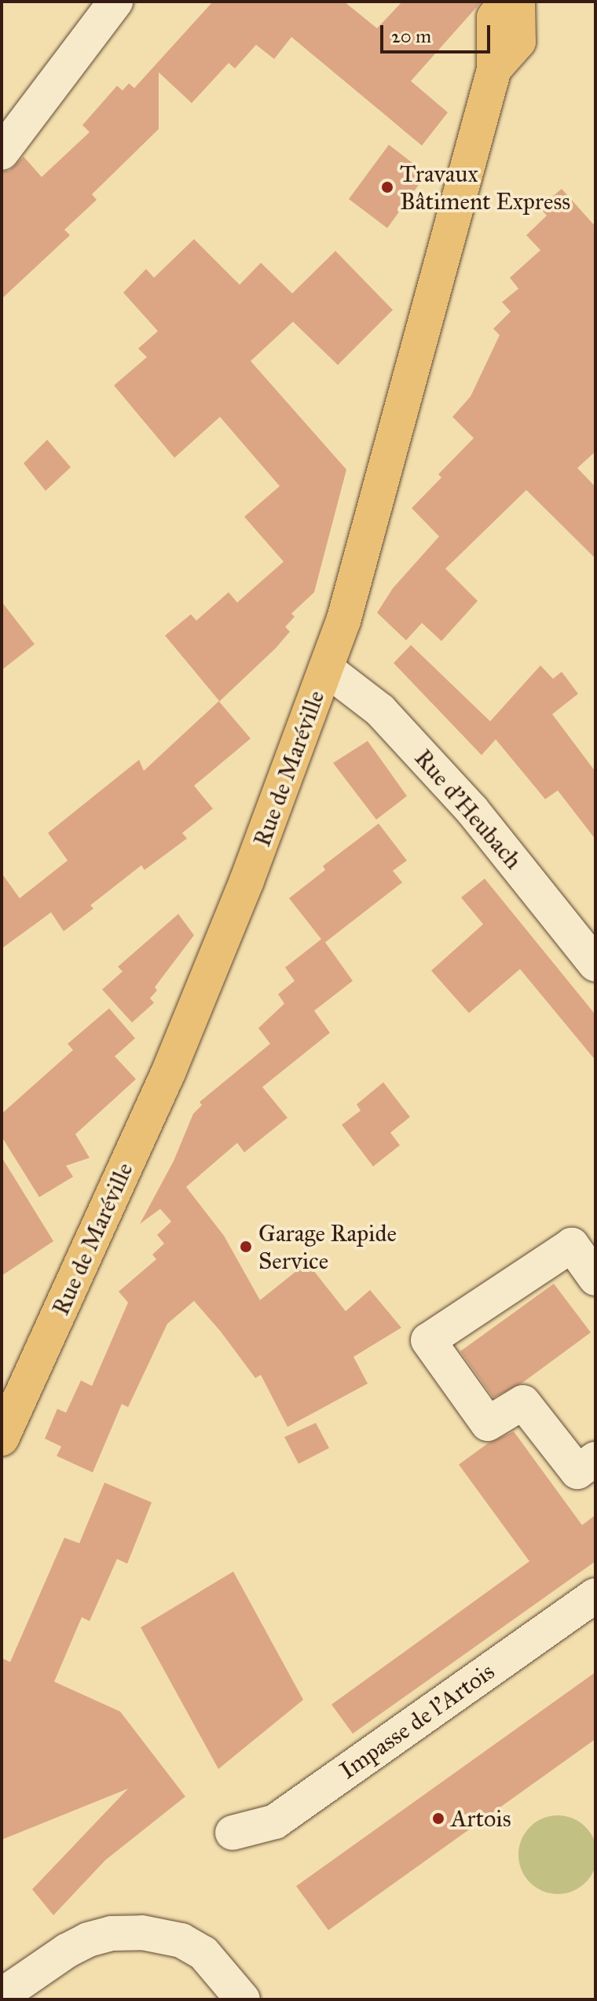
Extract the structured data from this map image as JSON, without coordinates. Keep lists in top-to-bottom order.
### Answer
{
  "streets": {
    "main road": ["Rue de Maréville"],
    "street": ["Rue d'Heubach", "Impasse de l'Artois"]
  },
  "crossings": [
    ["Rue de Maréville", "Rue d'Heubach"]
  ],
  "places": ["Travaux Bâtiment Express", "Garage Rapide Service", "Artois"],
  "scale_bar": "20 m"
}
